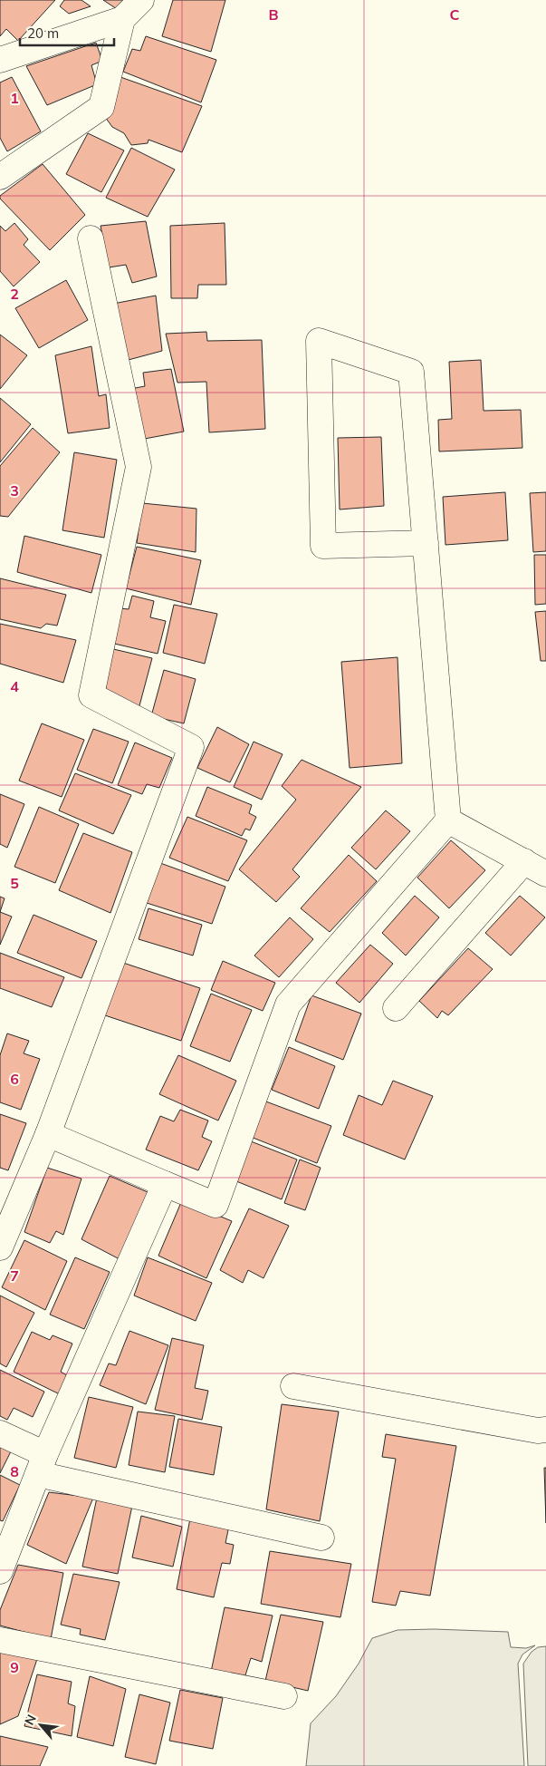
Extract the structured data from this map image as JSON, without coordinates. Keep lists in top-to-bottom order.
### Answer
{
  "scale_bar": "20 m",
  "north": "top left",
  "grid": {
    "columns": ["B", "C"],
    "rows": [
      "1",
      "2",
      "3",
      "4",
      "5",
      "6",
      "7",
      "8",
      "9"
    ]
  }
}
